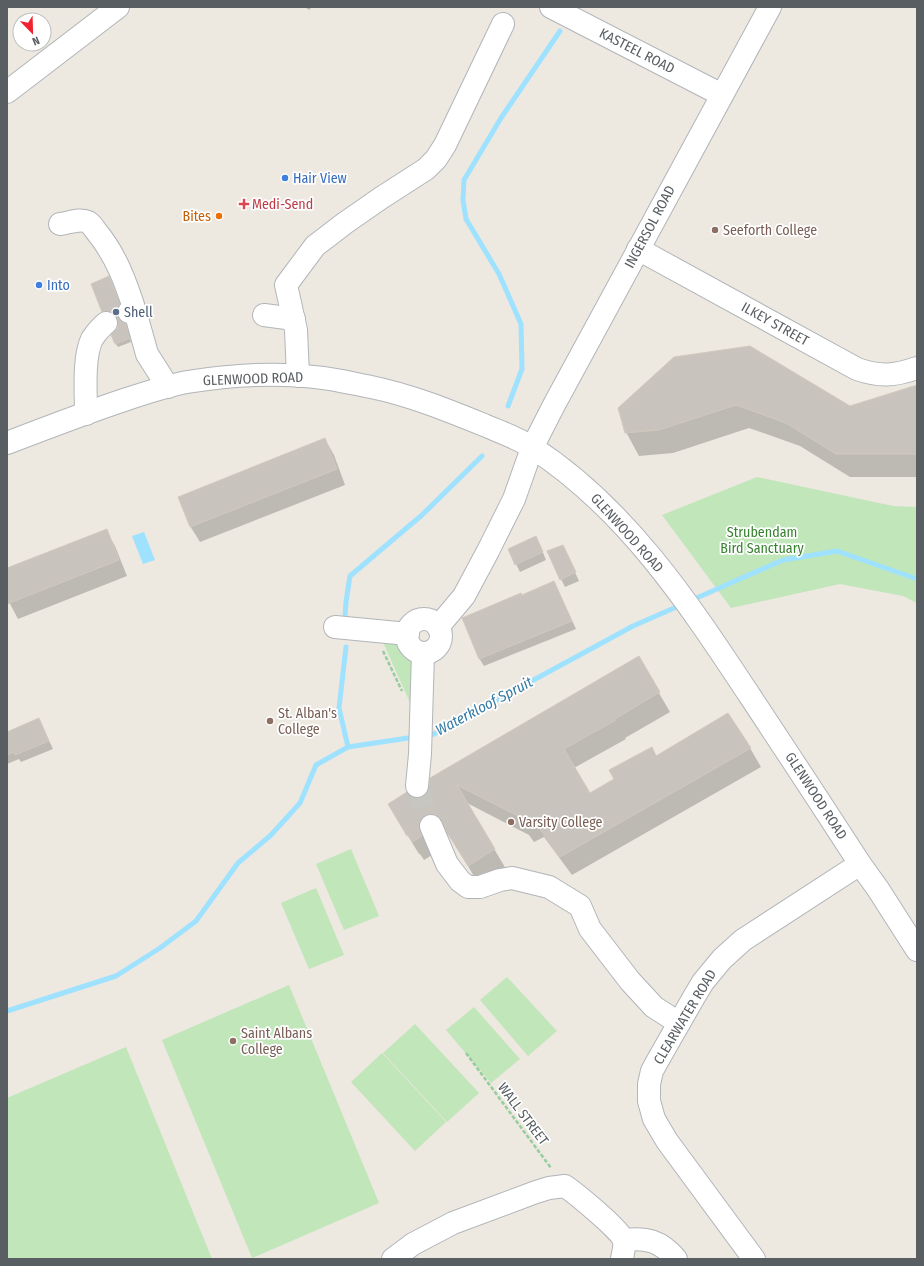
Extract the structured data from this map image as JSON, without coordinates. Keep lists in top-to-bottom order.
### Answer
{
  "streets": {
    "street": [
      "KASTEEL ROAD",
      "INGERSOL ROAD",
      "ILKEY STREET",
      "GLENWOOD ROAD",
      "CLEARWATER ROAD"
    ],
    "path": ["WALL STREET"]
  },
  "crossings": [
    ["KASTEEL ROAD", "INGERSOL ROAD"],
    ["INGERSOL ROAD", "ILKEY STREET"],
    ["INGERSOL ROAD", "GLENWOOD ROAD"],
    ["GLENWOOD ROAD", "CLEARWATER ROAD"]
  ],
  "water": ["Waterkloof Spruit"],
  "parks": ["Strubendam Bird Sanctuary"],
  "places": {
    "other": [
      "Hair View",
      "Bites",
      "Seeforth College",
      "Into",
      "Shell",
      "St. Alban's College",
      "Varsity College",
      "Saint Albans College"
    ],
    "health": ["Medi-Send"]
  },
  "north": "bottom right"
}
